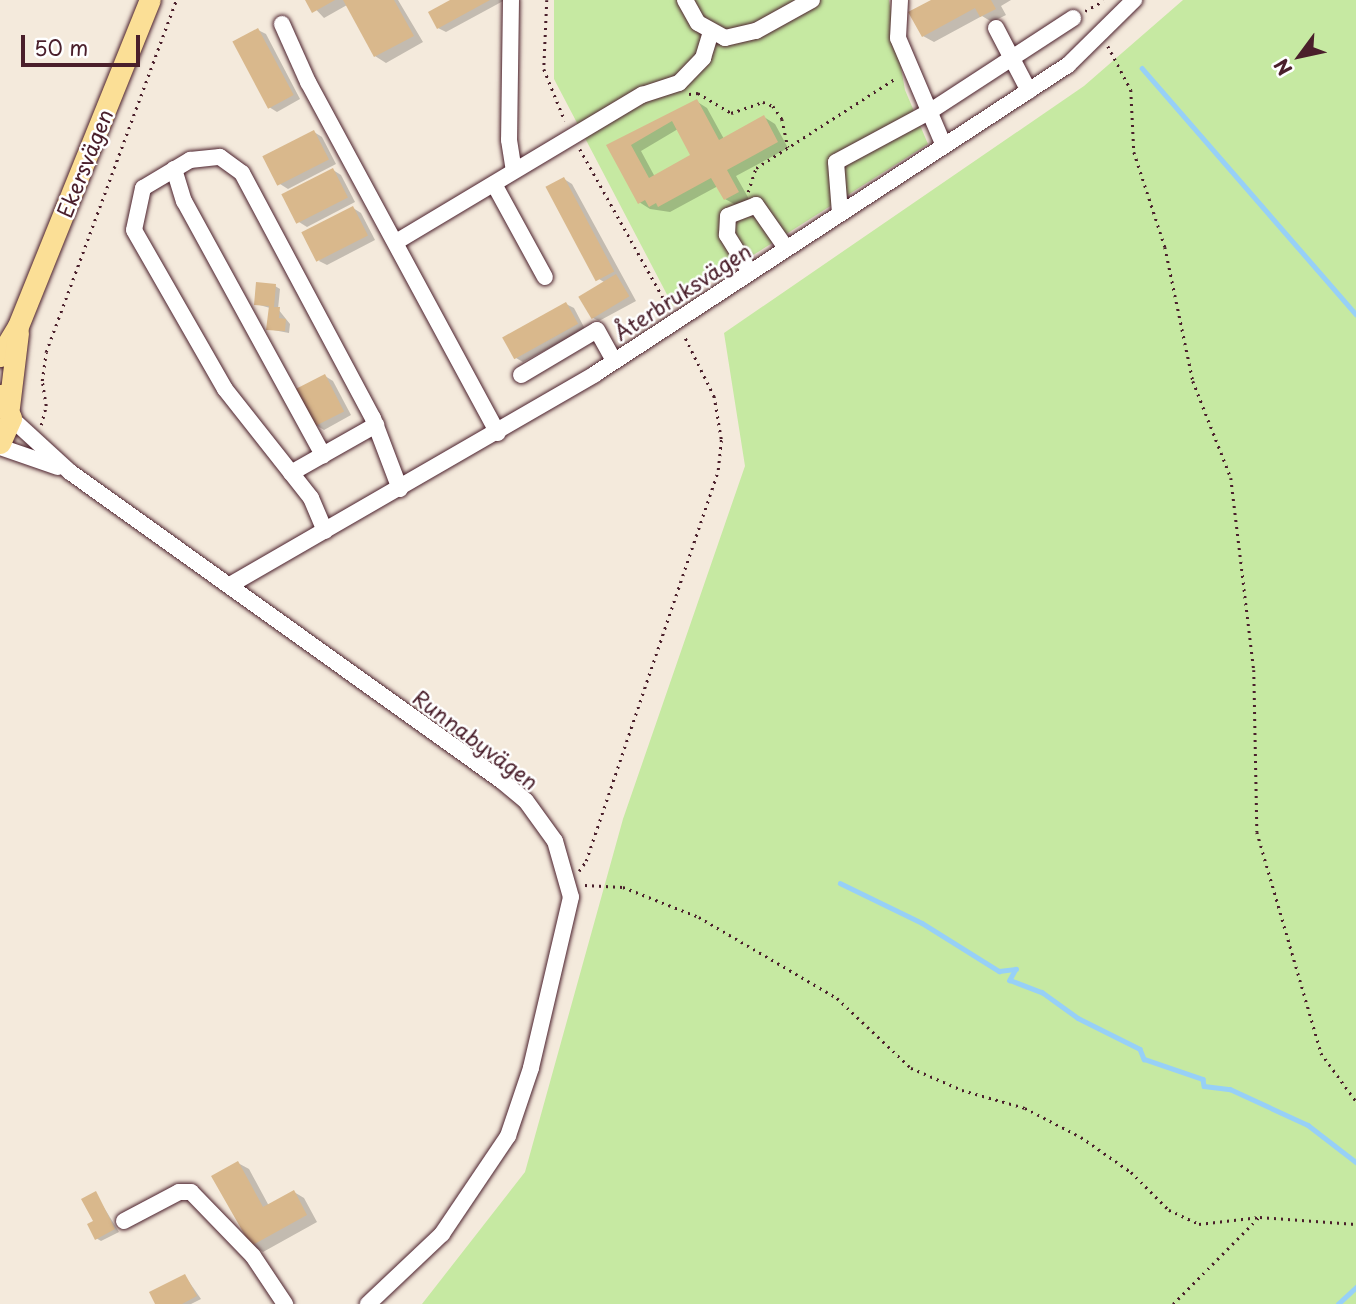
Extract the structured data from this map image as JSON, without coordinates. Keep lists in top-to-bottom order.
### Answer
{
  "streets": {
    "main road": ["Ekersvägen"],
    "street": ["Återbruksvägen", "Runnabyvägen"]
  },
  "crossings": [
    ["Ekersvägen", "Runnabyvägen"],
    ["Återbruksvägen", "Runnabyvägen"]
  ],
  "scale_bar": "50 m",
  "north": "bottom left"
}
